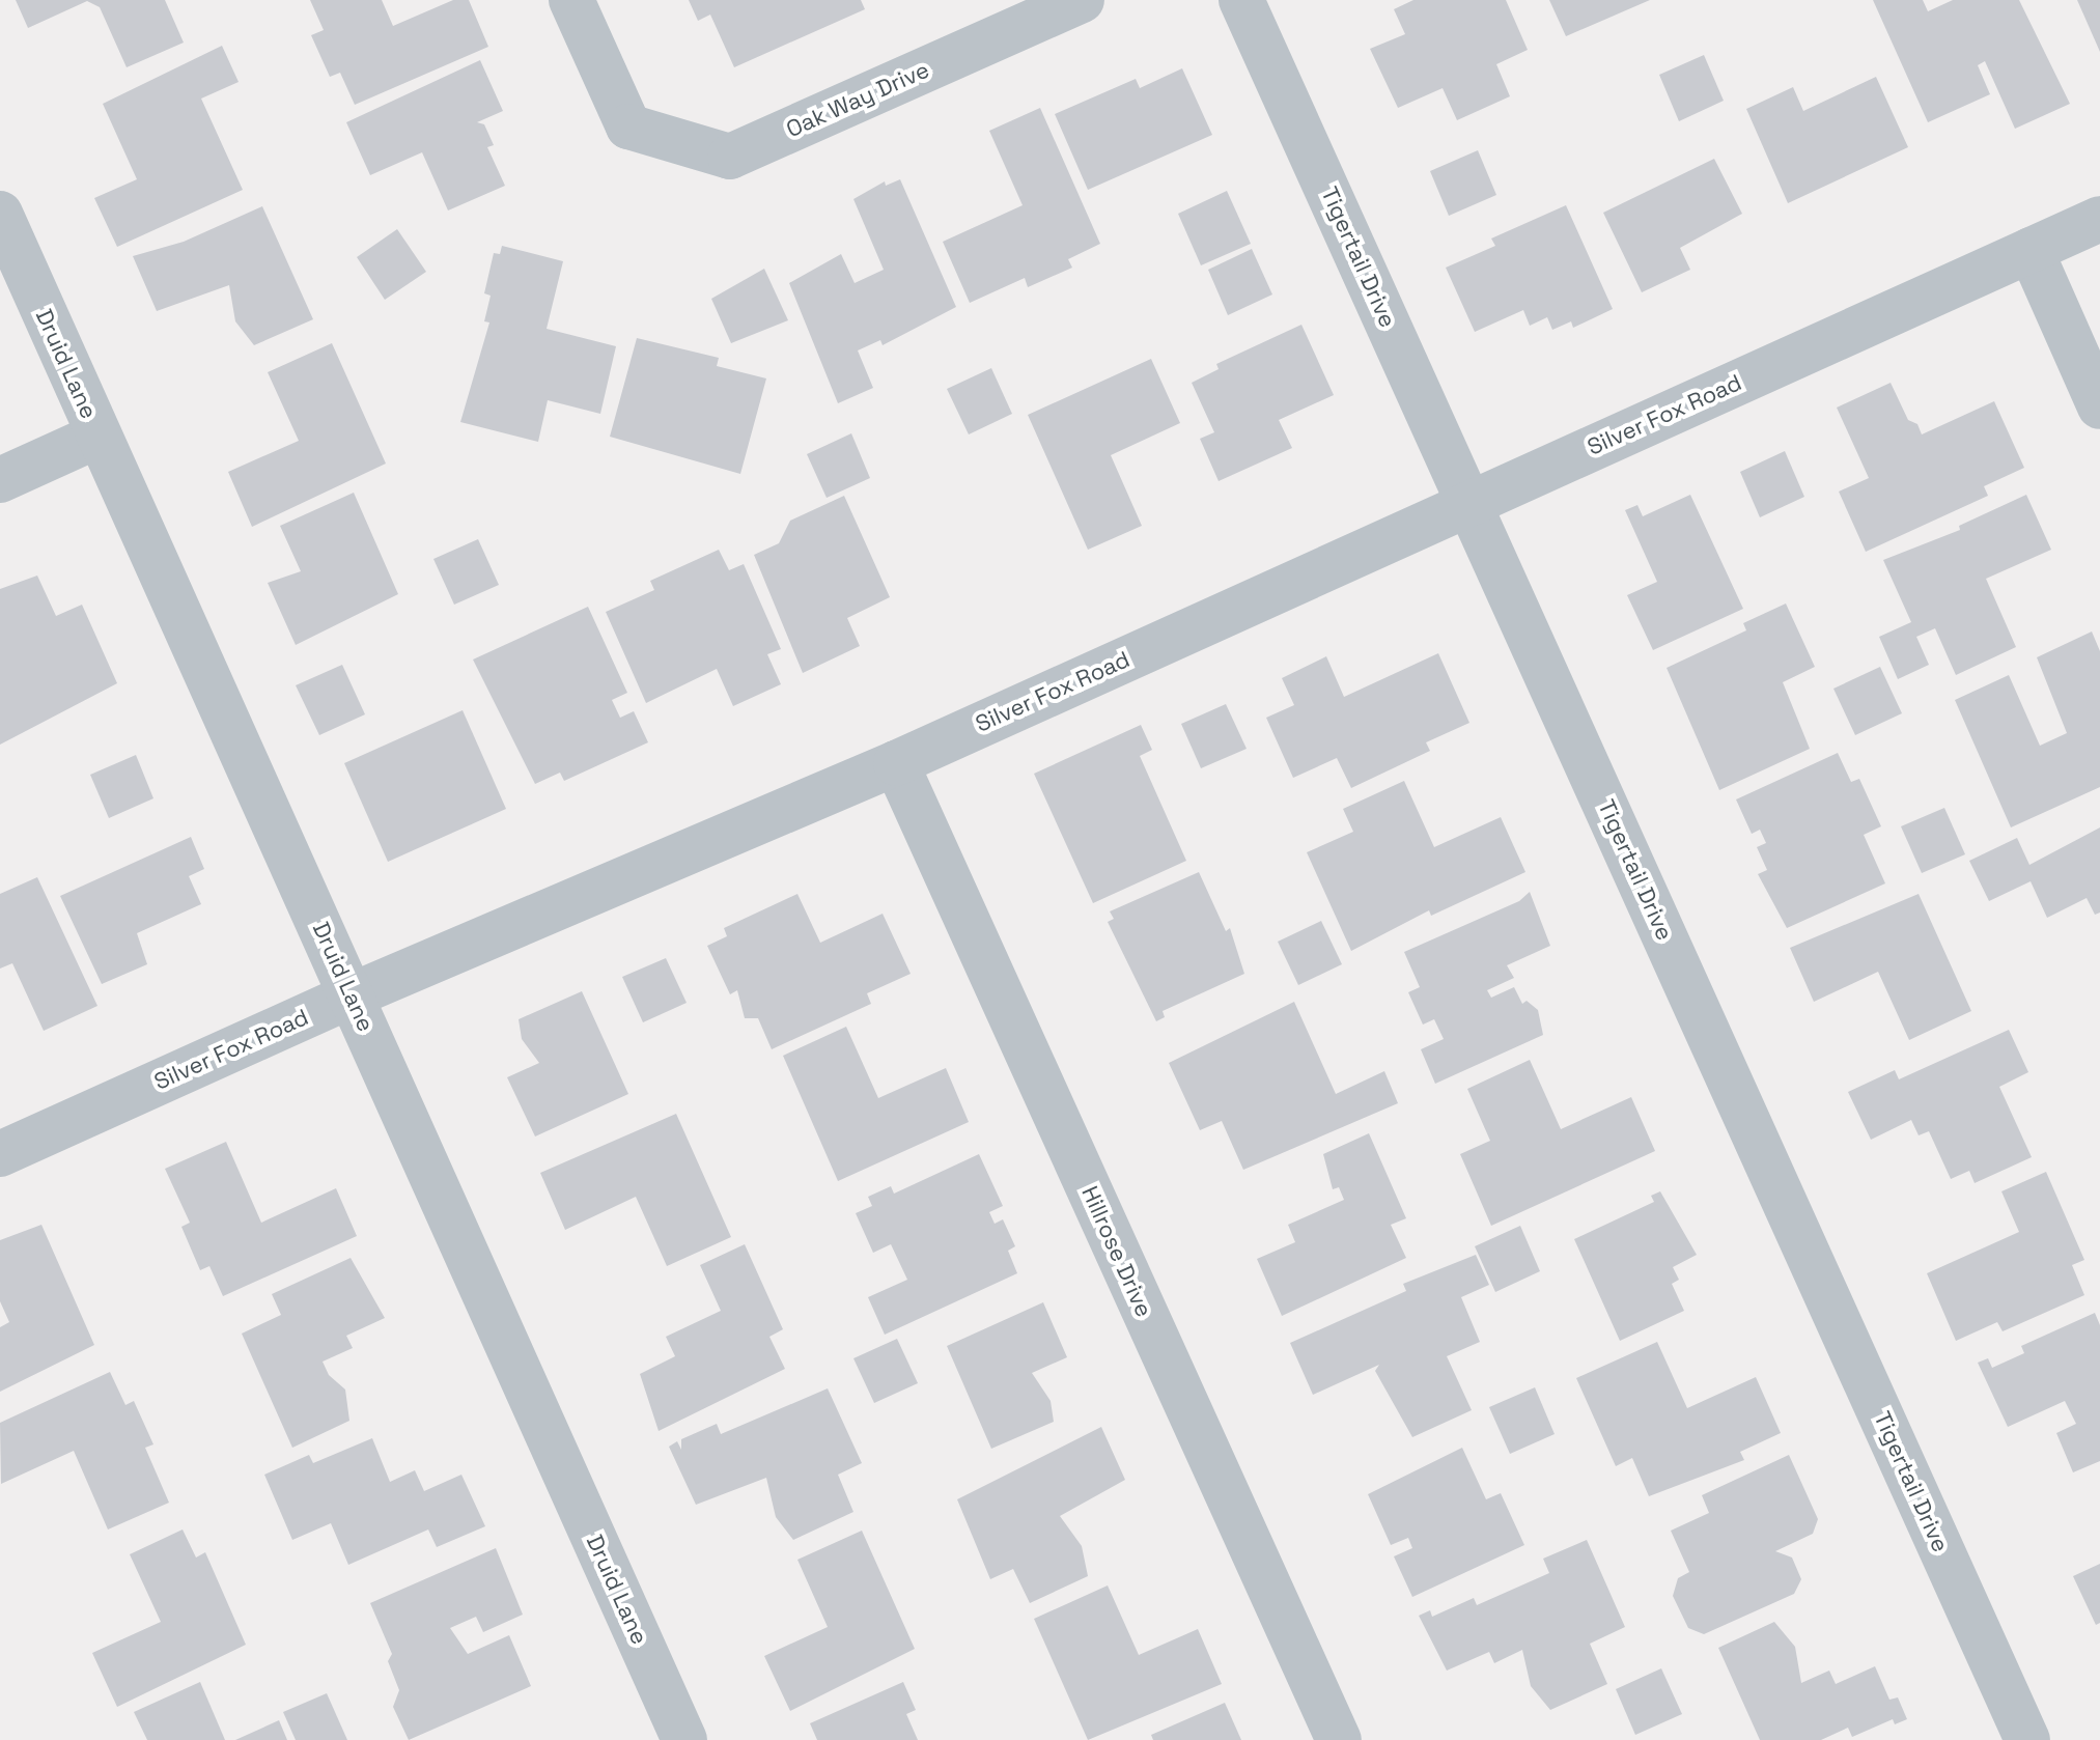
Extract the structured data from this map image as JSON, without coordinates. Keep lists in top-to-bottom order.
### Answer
{
  "streets": {
    "street": [
      "Oak Way Drive",
      "Tigertail Drive",
      "Druid Lane",
      "Silver Fox Road",
      "Hillrose Drive"
    ]
  },
  "crossings": [
    ["Tigertail Drive", "Silver Fox Road"],
    ["Druid Lane", "Silver Fox Road"],
    ["Silver Fox Road", "Hillrose Drive"]
  ]
}
